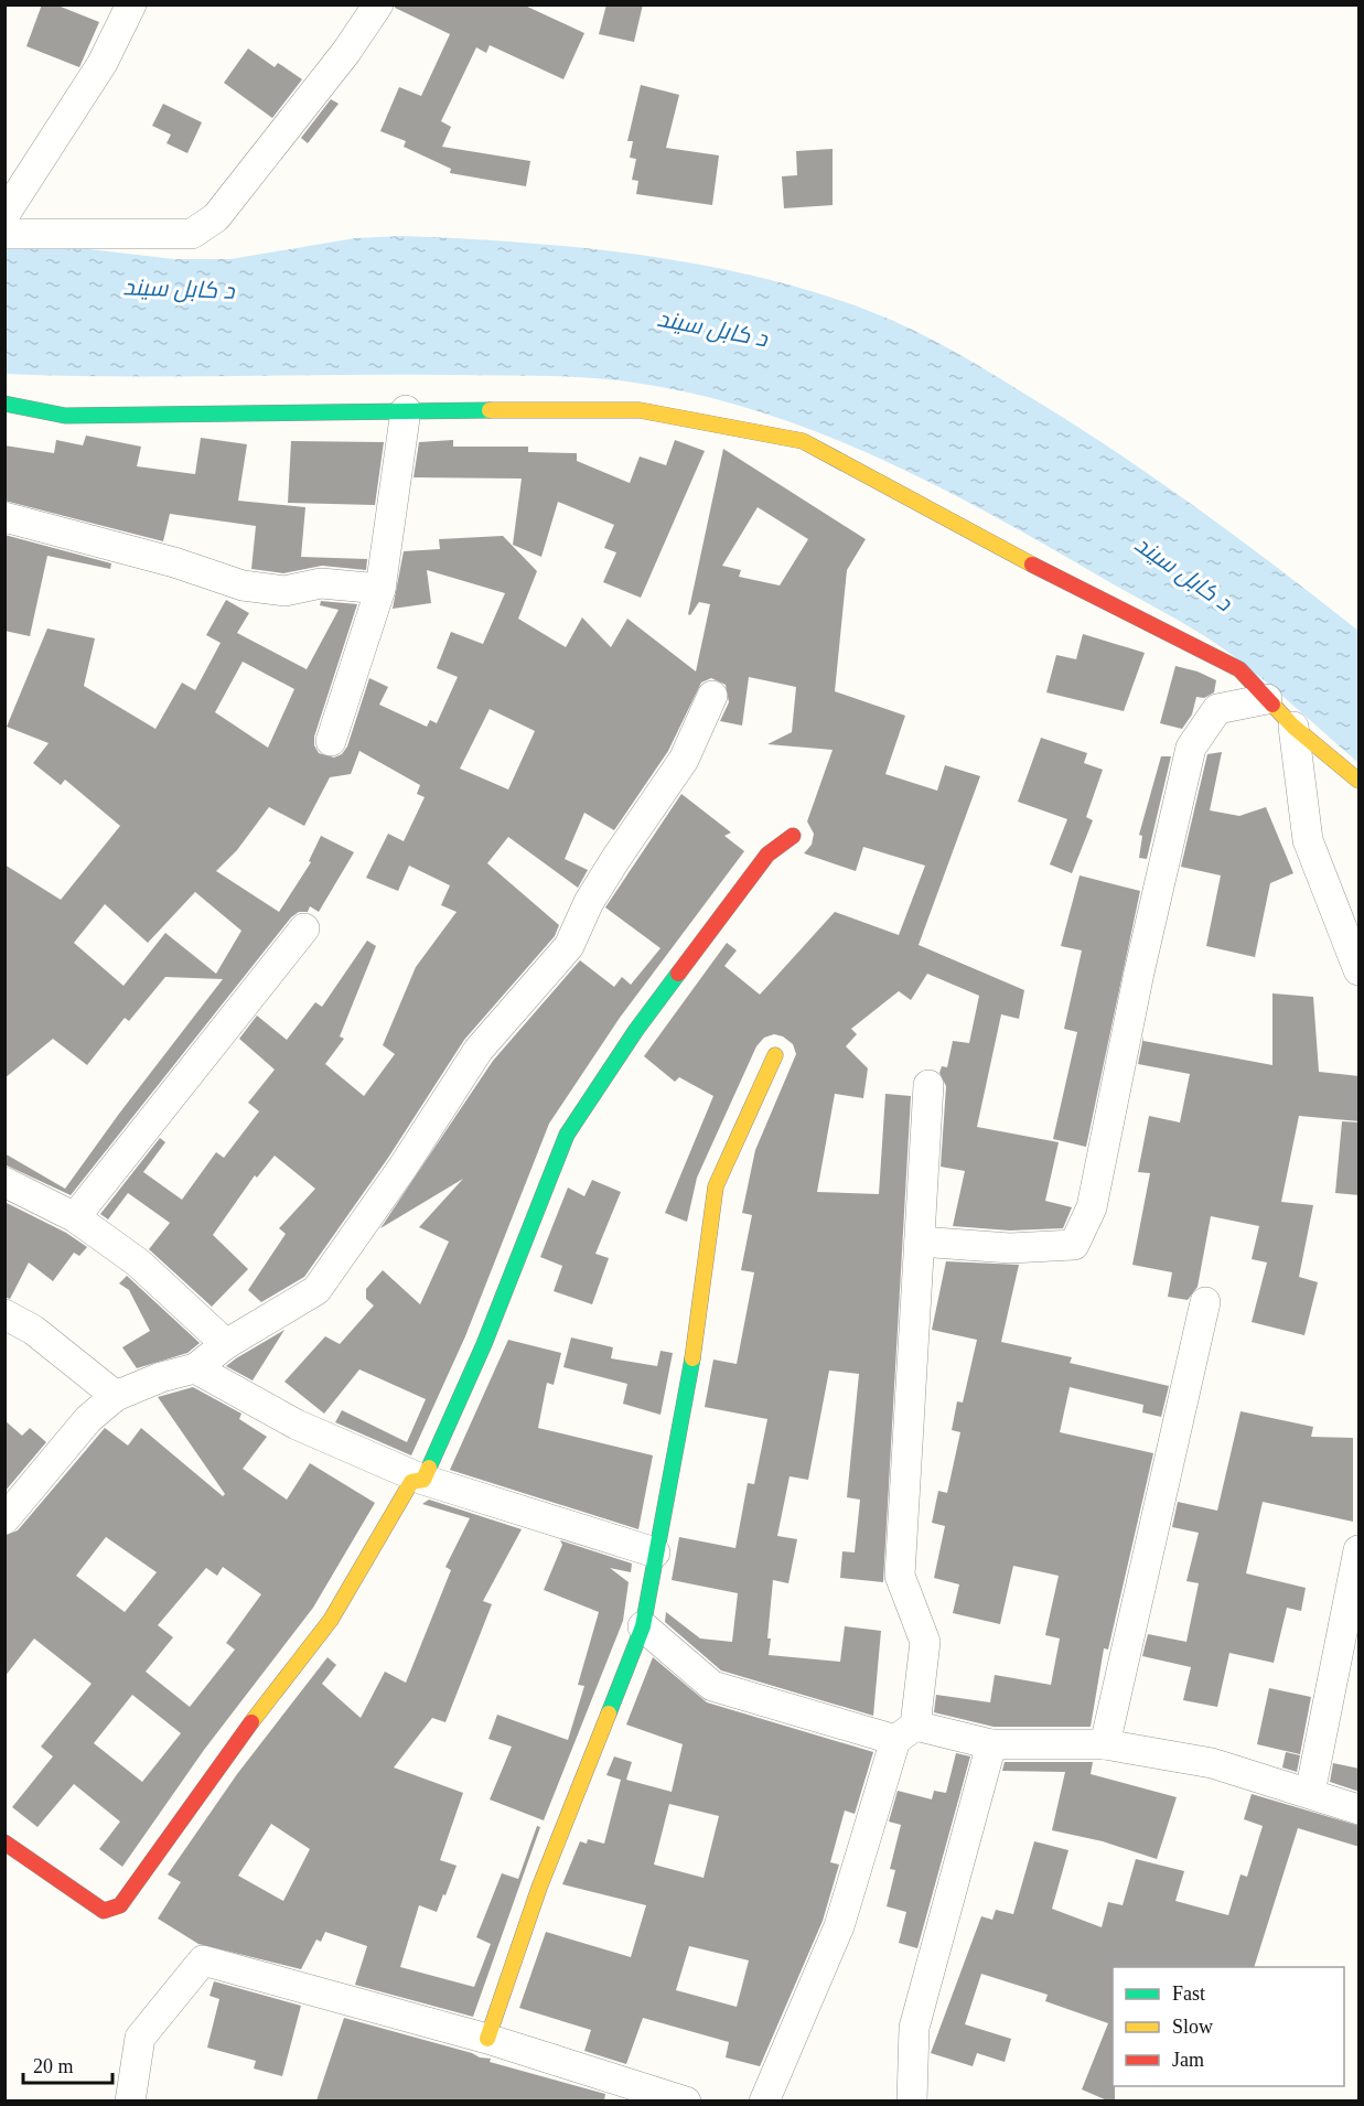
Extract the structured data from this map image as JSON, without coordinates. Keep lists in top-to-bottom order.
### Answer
{
  "water": ["د کابل سيند"],
  "legend": ["Fast", "Slow", "Jam"],
  "scale_bar": "20 m"
}
